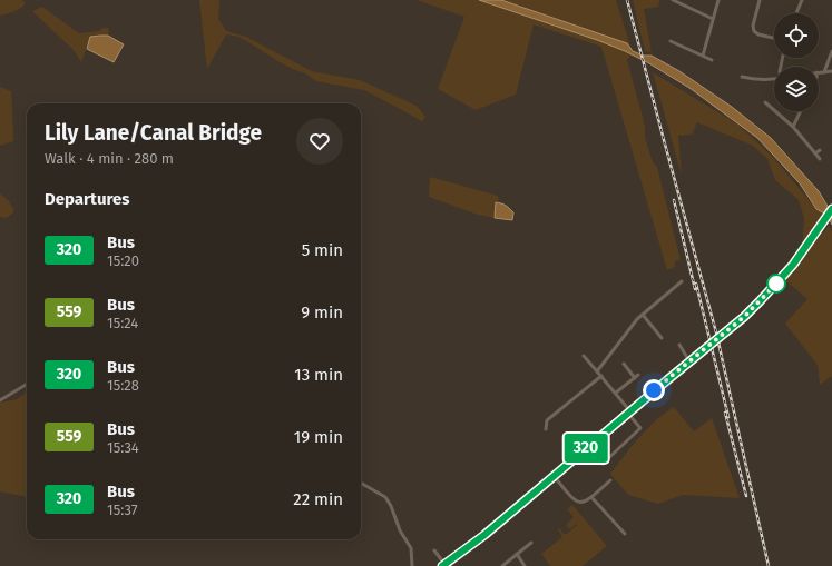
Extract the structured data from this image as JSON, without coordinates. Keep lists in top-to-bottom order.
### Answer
{
  "lines": ["bus line 320"],
  "page": {
    "on_map": "320",
    "heading": [
      ["Lily Lane/Canal Bridge", "Walk · 4 min · 280 m"],
      "Departures"
    ],
    "list": [
      {
        "mark": "320",
        "name": "Bus",
        "note": "15:20",
        "value": "5 min"
      },
      {
        "mark": "559",
        "name": "Bus",
        "note": "15:24",
        "value": "9 min"
      },
      {
        "mark": "320",
        "name": "Bus",
        "note": "15:28",
        "value": "13 min"
      },
      {
        "mark": "559",
        "name": "Bus",
        "note": "15:34",
        "value": "19 min"
      },
      {
        "mark": "320",
        "name": "Bus",
        "note": "15:37",
        "value": "22 min"
      }
    ]
  }
}
